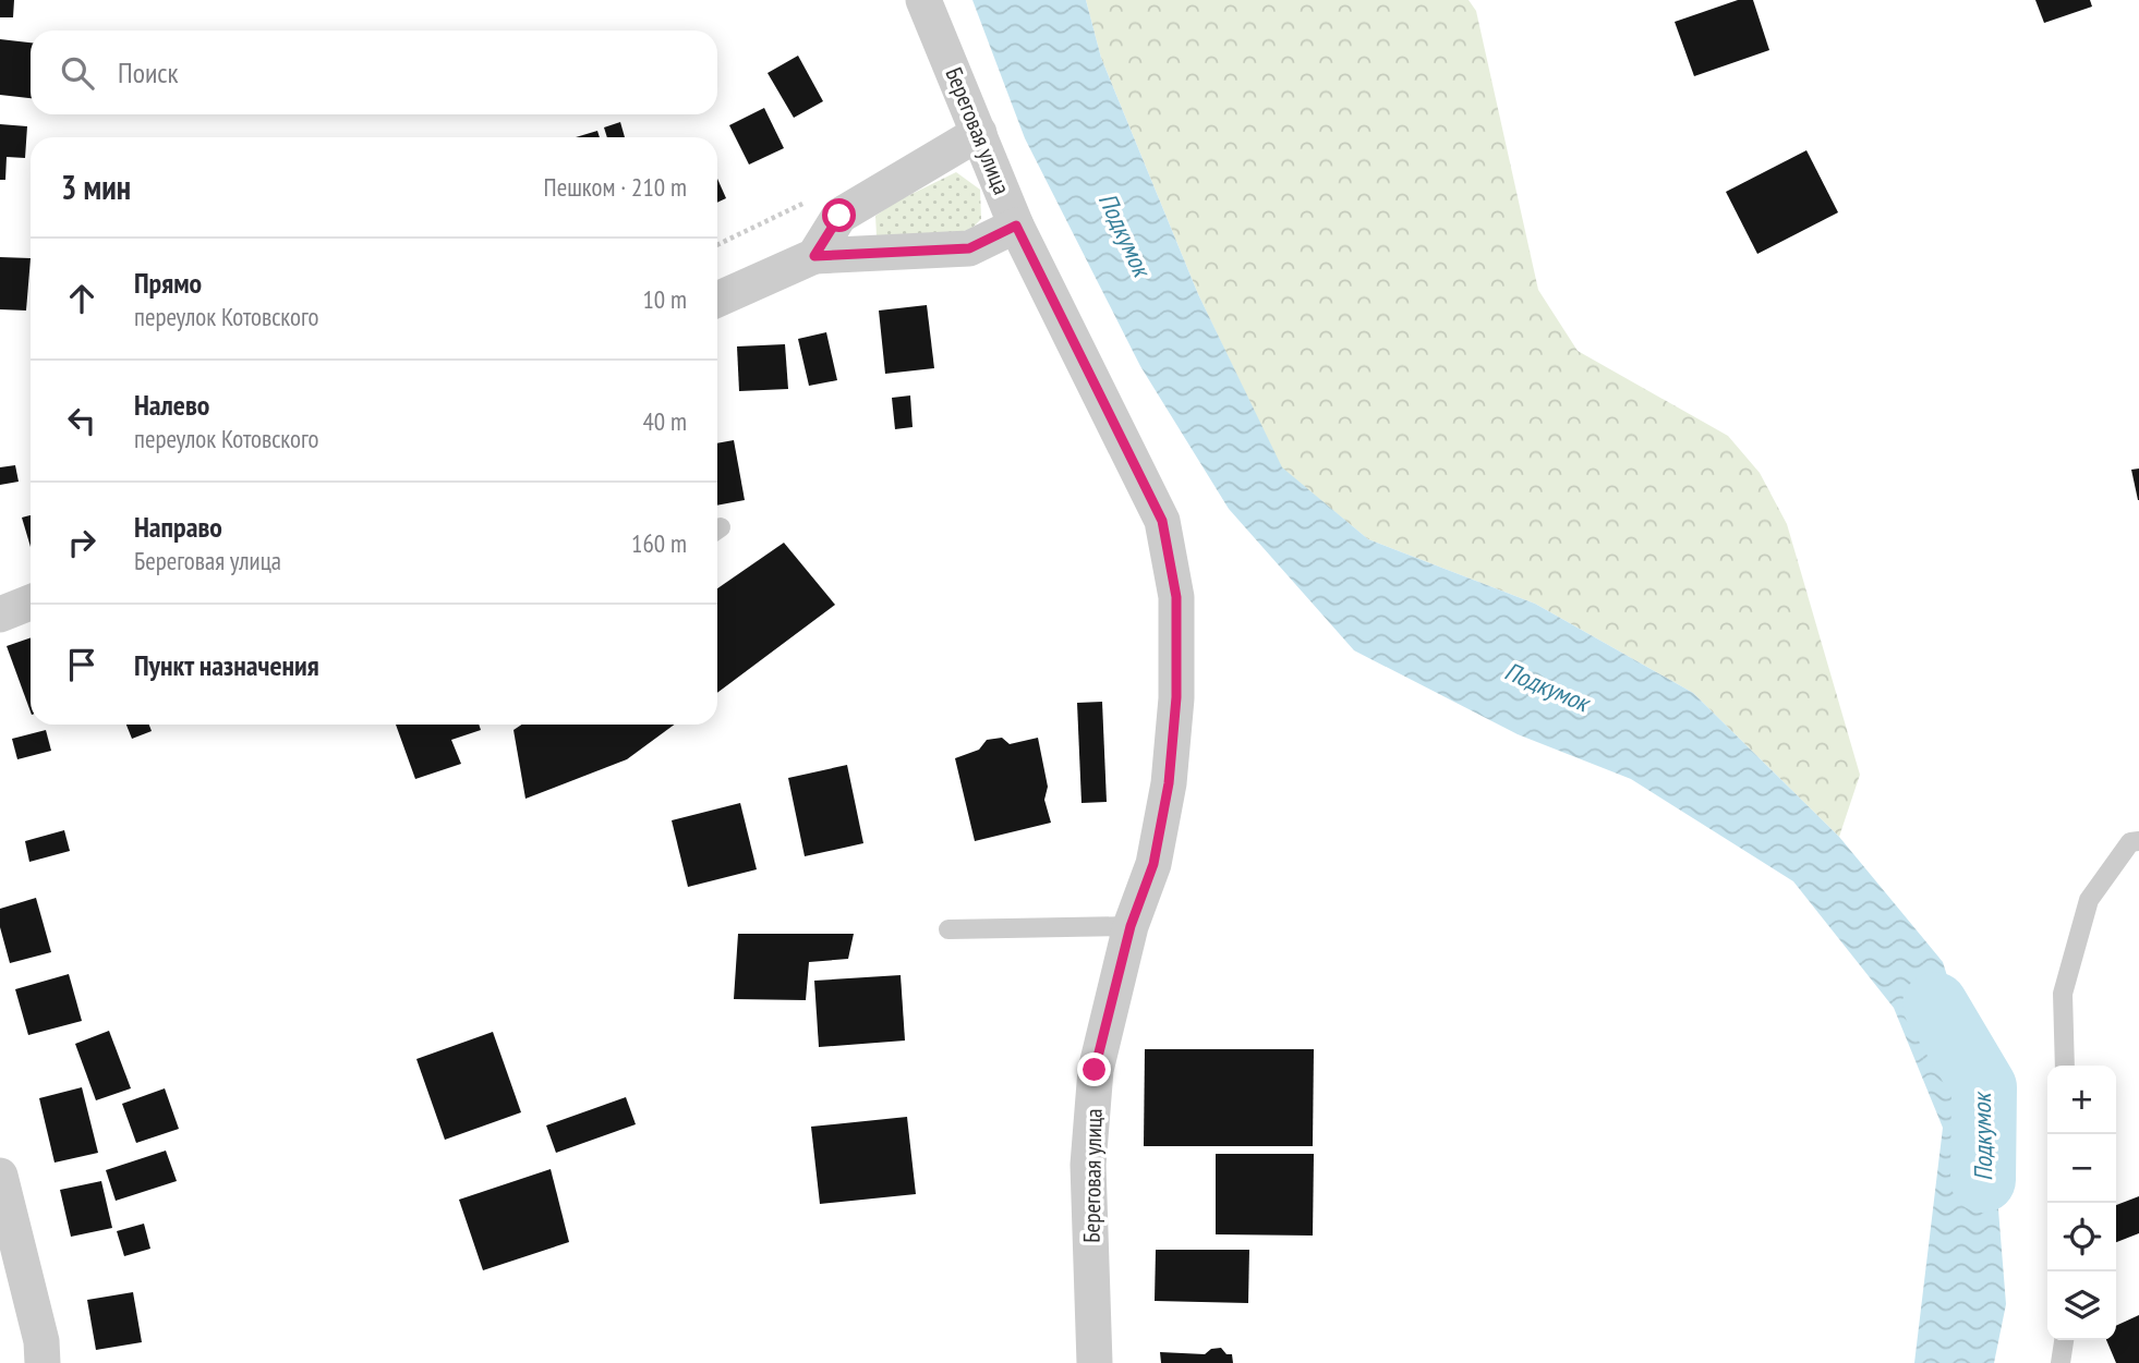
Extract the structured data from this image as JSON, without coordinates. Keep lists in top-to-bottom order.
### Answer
{
  "streets": {
    "street": ["Береговая улица"]
  },
  "water": ["Подкумок"],
  "page": {
    "search": "Поиск",
    "heading": ["3 мин", "Пешком · 210 m"],
    "list": [
      ["Прямо", "переулок Котовского", "10 m"],
      ["Налево", "переулок Котовского", "40 m"],
      ["Направо", "Береговая улица", "160 m"],
      "Пункт назначения"
    ],
    "map_buttons": ["+", "−"]
  }
}
